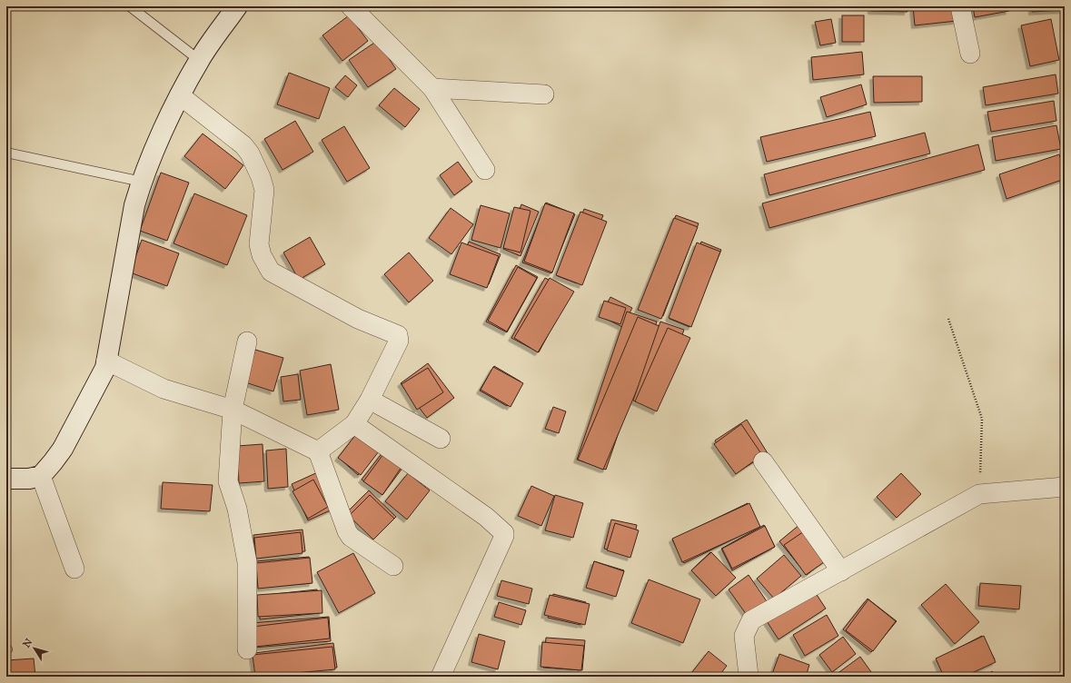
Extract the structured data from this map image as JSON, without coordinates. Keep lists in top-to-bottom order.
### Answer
{
  "north": "top left"
}
